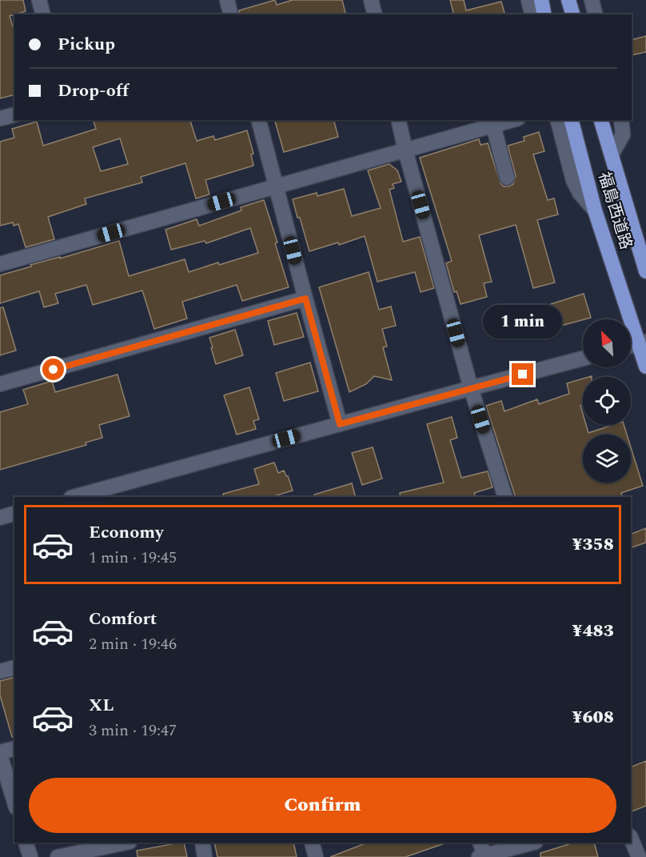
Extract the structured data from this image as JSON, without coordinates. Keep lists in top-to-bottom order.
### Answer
{
  "streets": {
    "highway": ["福島西道路"]
  },
  "north": "top left",
  "page": {
    "banner": ["Pickup", "Drop-off"],
    "bubble": "1 min",
    "list": [
      {
        "name": "Economy",
        "note": "1 min · 19:45",
        "value": "¥358"
      },
      {
        "name": "Comfort",
        "note": "2 min · 19:46",
        "value": "¥483"
      },
      {
        "name": "XL",
        "note": "3 min · 19:47",
        "value": "¥608"
      }
    ],
    "buttons": "Confirm"
  }
}
